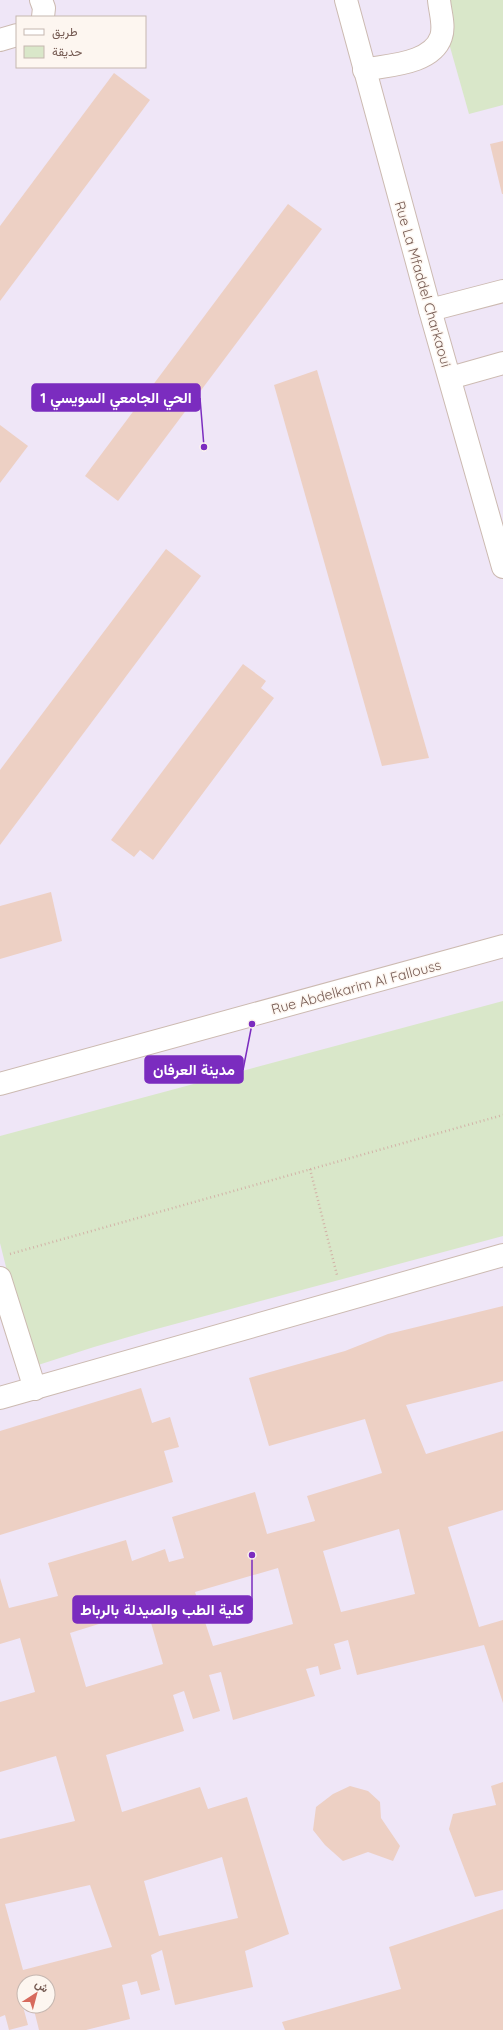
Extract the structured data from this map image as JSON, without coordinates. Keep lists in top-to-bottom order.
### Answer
{
  "streets": {
    "street": ["Rue La Mfaddel Charkaoui", "Rue Abdelkarim Al Fallouss"]
  },
  "places": ["الحي الجامعي السويسي 1", "مدينة العرفان", "كلية الطب والصيدلة بالرباط"],
  "legend": ["طريق", "حديقة"],
  "north": "top right"
}
